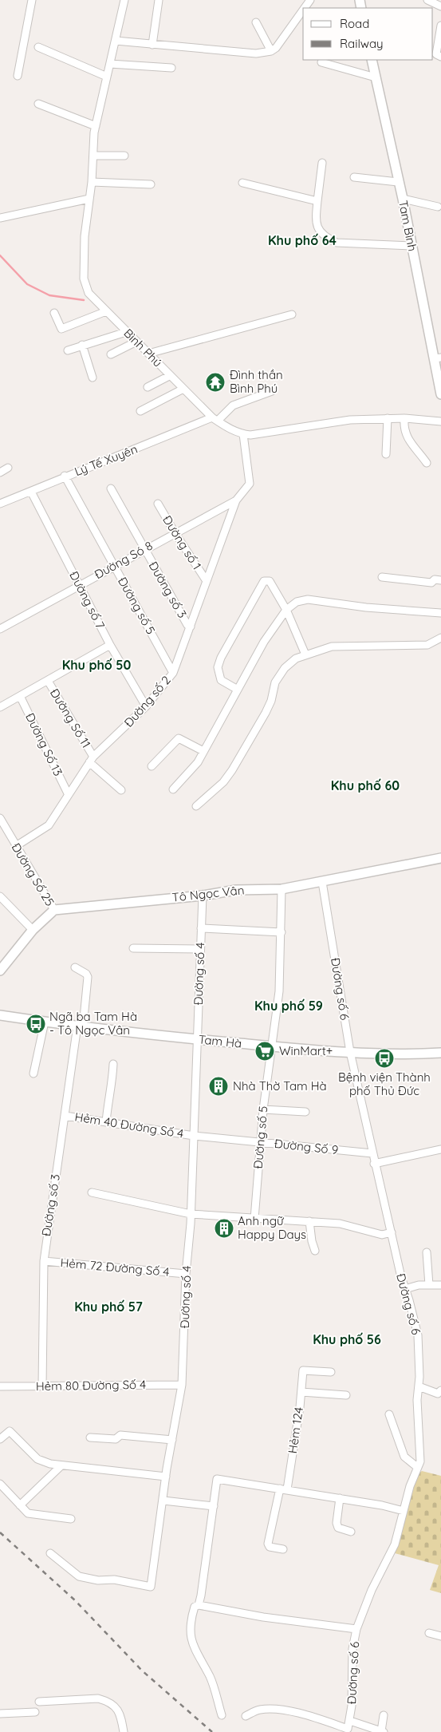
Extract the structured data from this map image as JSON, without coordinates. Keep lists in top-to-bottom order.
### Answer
{
  "streets": {
    "main road": ["Tam Bình", "Tô Ngọc Vân", "Tam Hà"],
    "street": [
      "Bình Phú",
      "Lý Tế Xuyên",
      "Đường số 1",
      "Đường Só 8",
      "Đường số 3",
      "Đường số 7",
      "Đường số 5",
      "Đường số 2",
      "Đường Số 11",
      "Đường Số 13",
      "Đường Số 25",
      "Đường số 4",
      "Đường số 6",
      "Hẻm 40 Đường Số 4",
      "Đường Số 9",
      "Hẻm 72 Đường Số 4",
      "Hẻm 80 Đường Số 4",
      "Hẻm 124"
    ]
  },
  "crossings": [
    ["Bình Phú", "Lý Tế Xuyên"],
    ["Bình Phú", "Đường Só 8"],
    ["Lý Tế Xuyên", "Đường số 7"],
    ["Lý Tế Xuyên", "Đường số 5"],
    ["Đường số 1", "Đường Só 8"],
    ["Đường số 1", "Đường số 2"],
    ["Đường Só 8", "Đường số 3"],
    ["Đường Só 8", "Đường số 7"],
    ["Đường Só 8", "Đường số 5"],
    ["Đường Só 8", "Đường số 2"],
    ["Đường số 3", "Đường số 2"],
    ["Đường số 3", "Tam Hà"],
    ["Đường số 3", "Hẻm 40 Đường Số 4"],
    ["Đường số 3", "Hẻm 72 Đường Số 4"],
    ["Đường số 3", "Hẻm 80 Đường Số 4"],
    ["Đường số 7", "Đường số 2"],
    ["Đường số 5", "Đường số 2"],
    ["Đường số 5", "Tô Ngọc Vân"],
    ["Đường số 5", "Tam Hà"],
    ["Đường số 5", "Đường Số 9"],
    ["Đường số 2", "Đường Số 11"],
    ["Đường số 2", "Đường Số 13"],
    ["Đường số 2", "Đường Số 25"],
    ["Đường Số 25", "Tô Ngọc Vân"],
    ["Tô Ngọc Vân", "Đường số 4"],
    ["Tô Ngọc Vân", "Đường số 6"],
    ["Đường số 4", "Tam Hà"],
    ["Đường số 4", "Hẻm 40 Đường Số 4"],
    ["Đường số 4", "Đường Số 9"],
    ["Đường số 4", "Hẻm 72 Đường Số 4"],
    ["Đường số 4", "Hẻm 80 Đường Số 4"],
    ["Đường số 6", "Tam Hà"],
    ["Đường số 6", "Đường Số 9"],
    ["Hẻm 40 Đường Số 4", "Đường Số 9"]
  ],
  "districts": [
    "Khu phố 64",
    "Khu phố 50",
    "Khu phố 60",
    "Khu phố 59",
    "Khu phố 57",
    "Khu phố 56"
  ],
  "places": {
    "temple": ["Đình thần Bình Phú"],
    "bus stop": ["Ngã ba Tam Hà - Tô Ngọc Vân", "Bệnh viện Thành phố Thủ Đức"],
    "supermarket": ["WinMart+"],
    "building": ["Nhà Thờ Tam Hà", "Anh ngữ Happy Days"]
  },
  "legend": ["Road", "Railway"]
}
